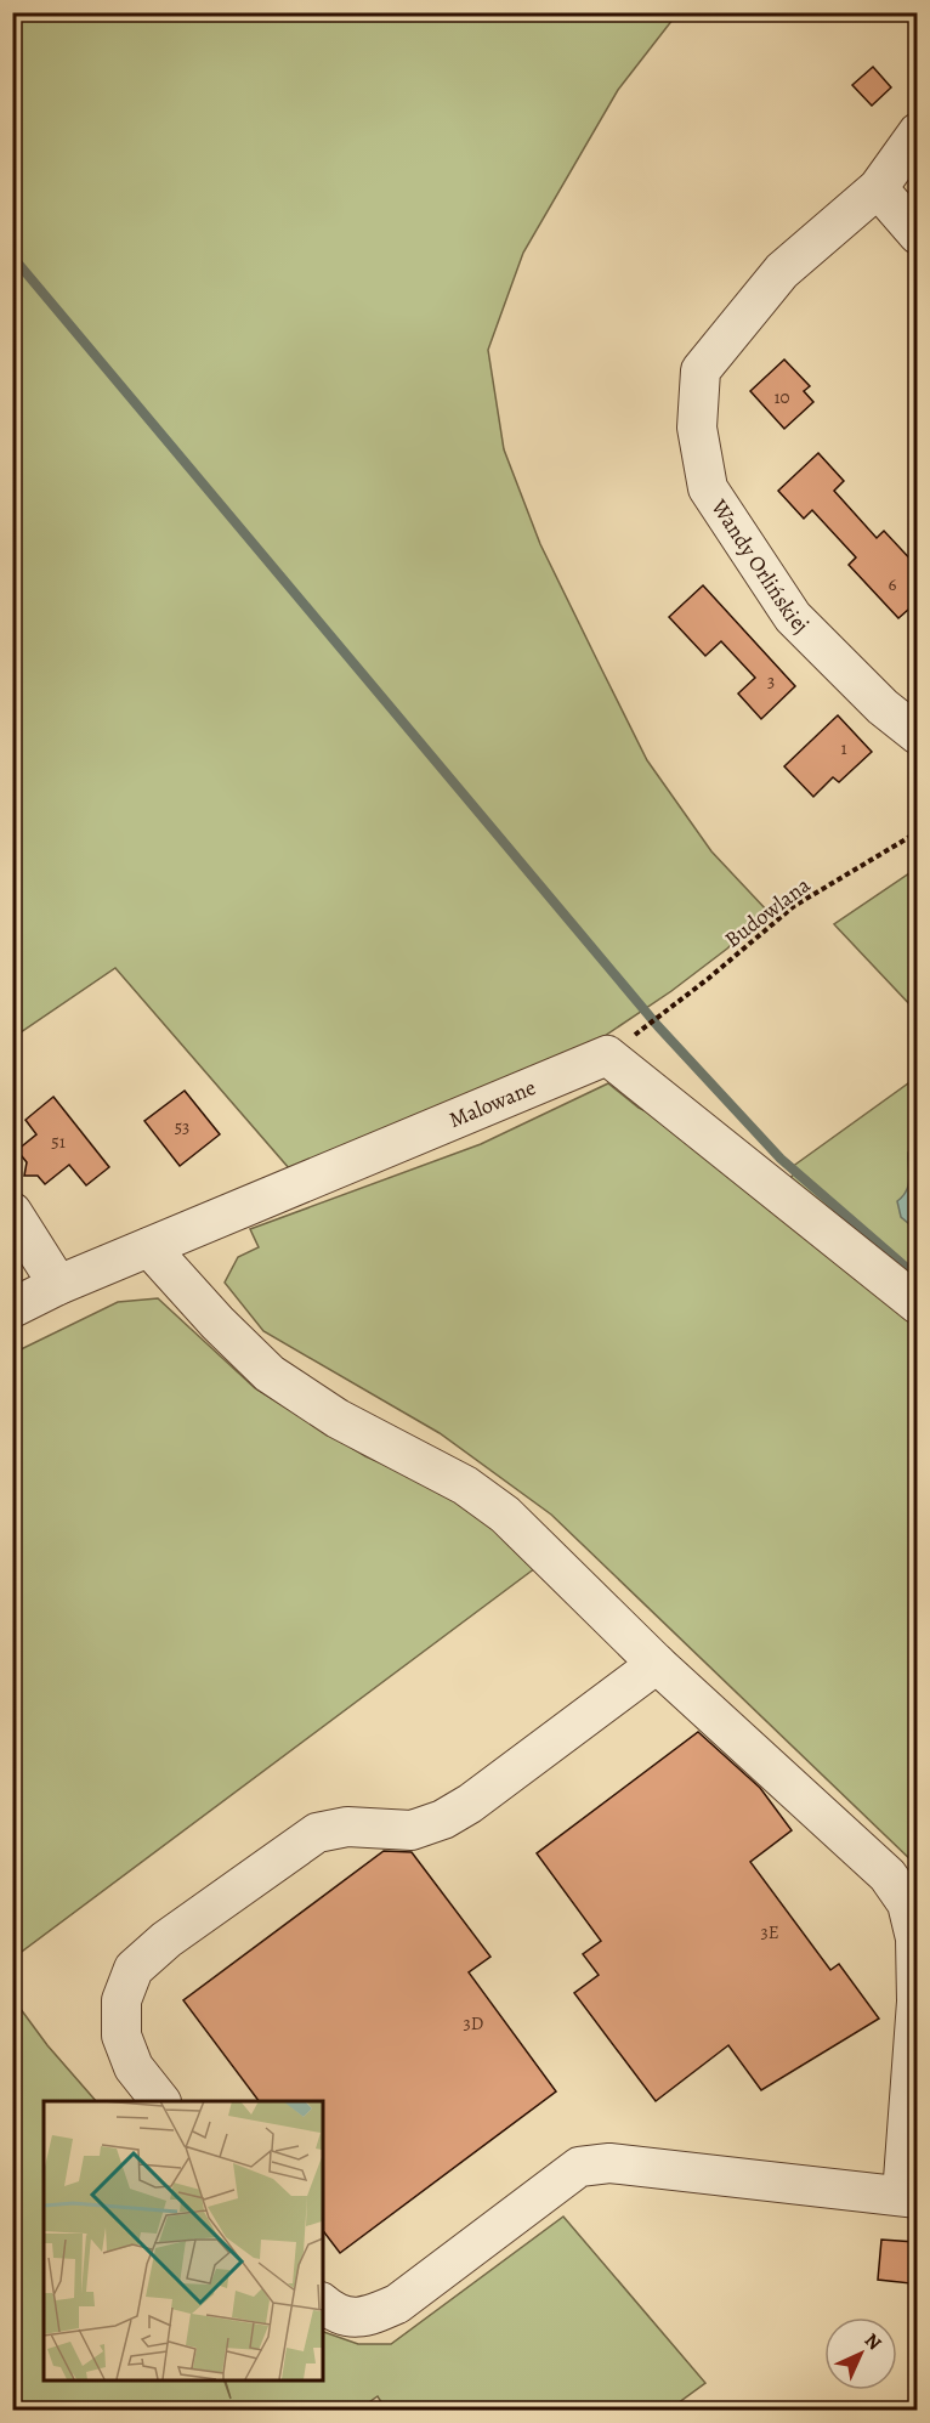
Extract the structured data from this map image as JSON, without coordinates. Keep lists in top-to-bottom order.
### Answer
{
  "streets": {
    "street": ["Wandy Orlińskiej", "Malowane"],
    "path": ["Budowlana"]
  },
  "house_numbers": [
    "10",
    "6",
    "3",
    "1",
    "53",
    "51",
    "3E",
    "3D"
  ],
  "north": "top right"
}
